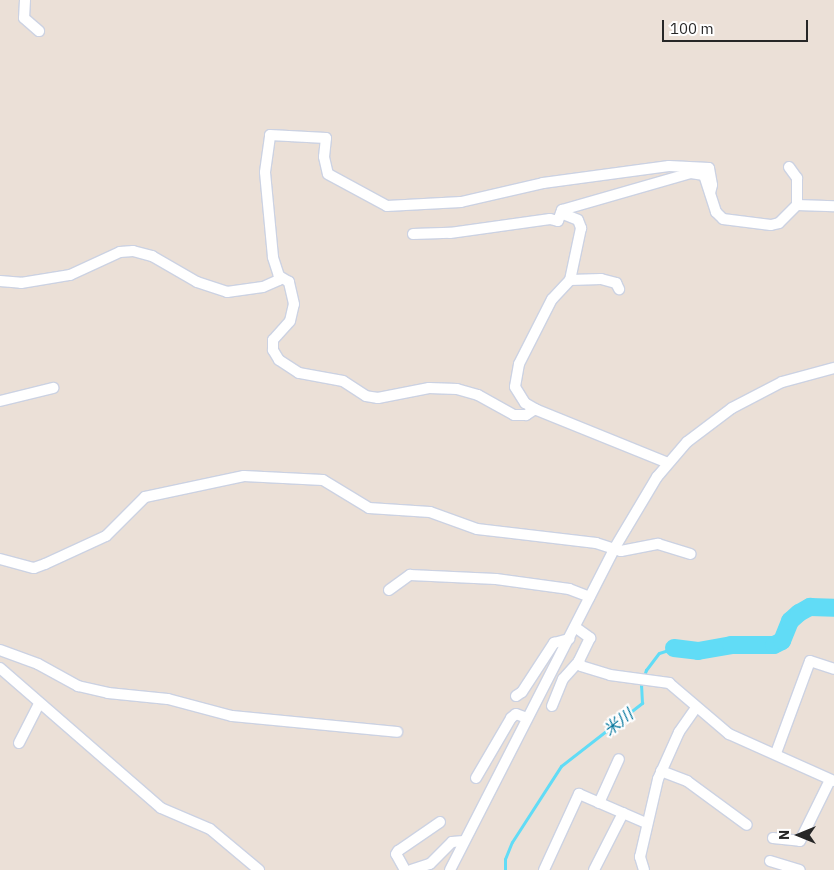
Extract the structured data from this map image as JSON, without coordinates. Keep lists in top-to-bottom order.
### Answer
{
  "water": ["米川"],
  "scale_bar": "100 m",
  "north": "left"
}
